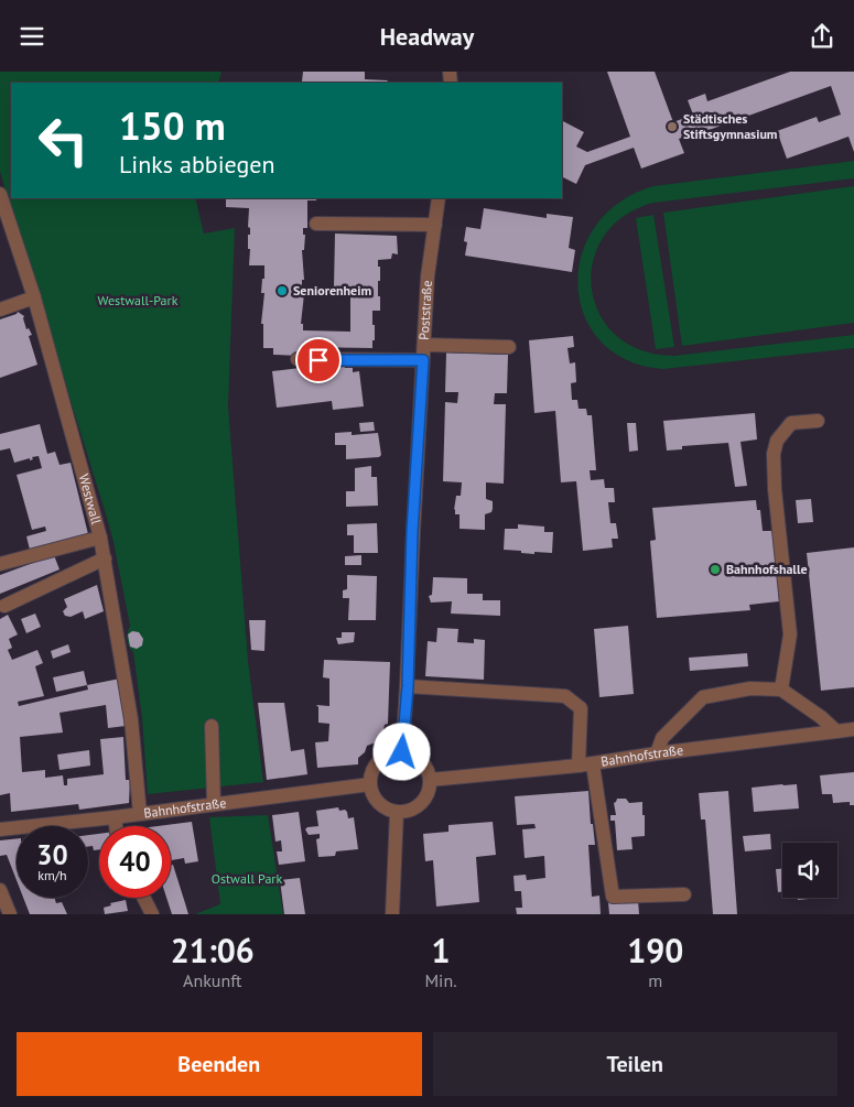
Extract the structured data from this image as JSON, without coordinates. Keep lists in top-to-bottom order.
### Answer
{
  "streets": {
    "street": ["Poststraße", "Westwall", "Bahnhofstraße"]
  },
  "crossings": [
    ["Poststraße", "Bahnhofstraße"],
    ["Westwall", "Bahnhofstraße"]
  ],
  "parks": ["Westwall-Park", "Ostwall Park"],
  "places": ["Städtisches Stiftsgymnasium", "Seniorenheim", "Bahnhofshalle"],
  "page": {
    "header": "Headway",
    "turn": ["150 m", "Links abbiegen"],
    "speed": "30 km/h",
    "limit": "40",
    "eta": [
      "21:06",
      "Ankunft",
      "1",
      "Min.",
      "190",
      "m"
    ],
    "buttons": ["Beenden", "Teilen"]
  }
}
